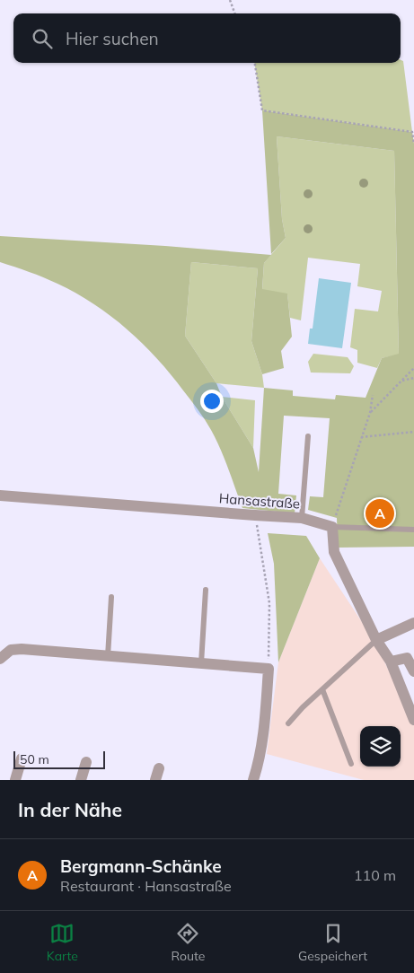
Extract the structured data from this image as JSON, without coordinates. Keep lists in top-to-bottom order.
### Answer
{
  "streets": {
    "street": ["Hansastraße"]
  },
  "scale_bar": "50 m",
  "page": {
    "search": "Hier suchen",
    "pins": "A",
    "scale": "50 m",
    "heading": "In der Nähe",
    "list": [
      {
        "mark": "A",
        "name": "Bergmann-Schänke",
        "note": "Restaurant · Hansastraße",
        "value": "110 m"
      }
    ],
    "nav": ["Karte", "Route", "Gespeichert"]
  }
}
